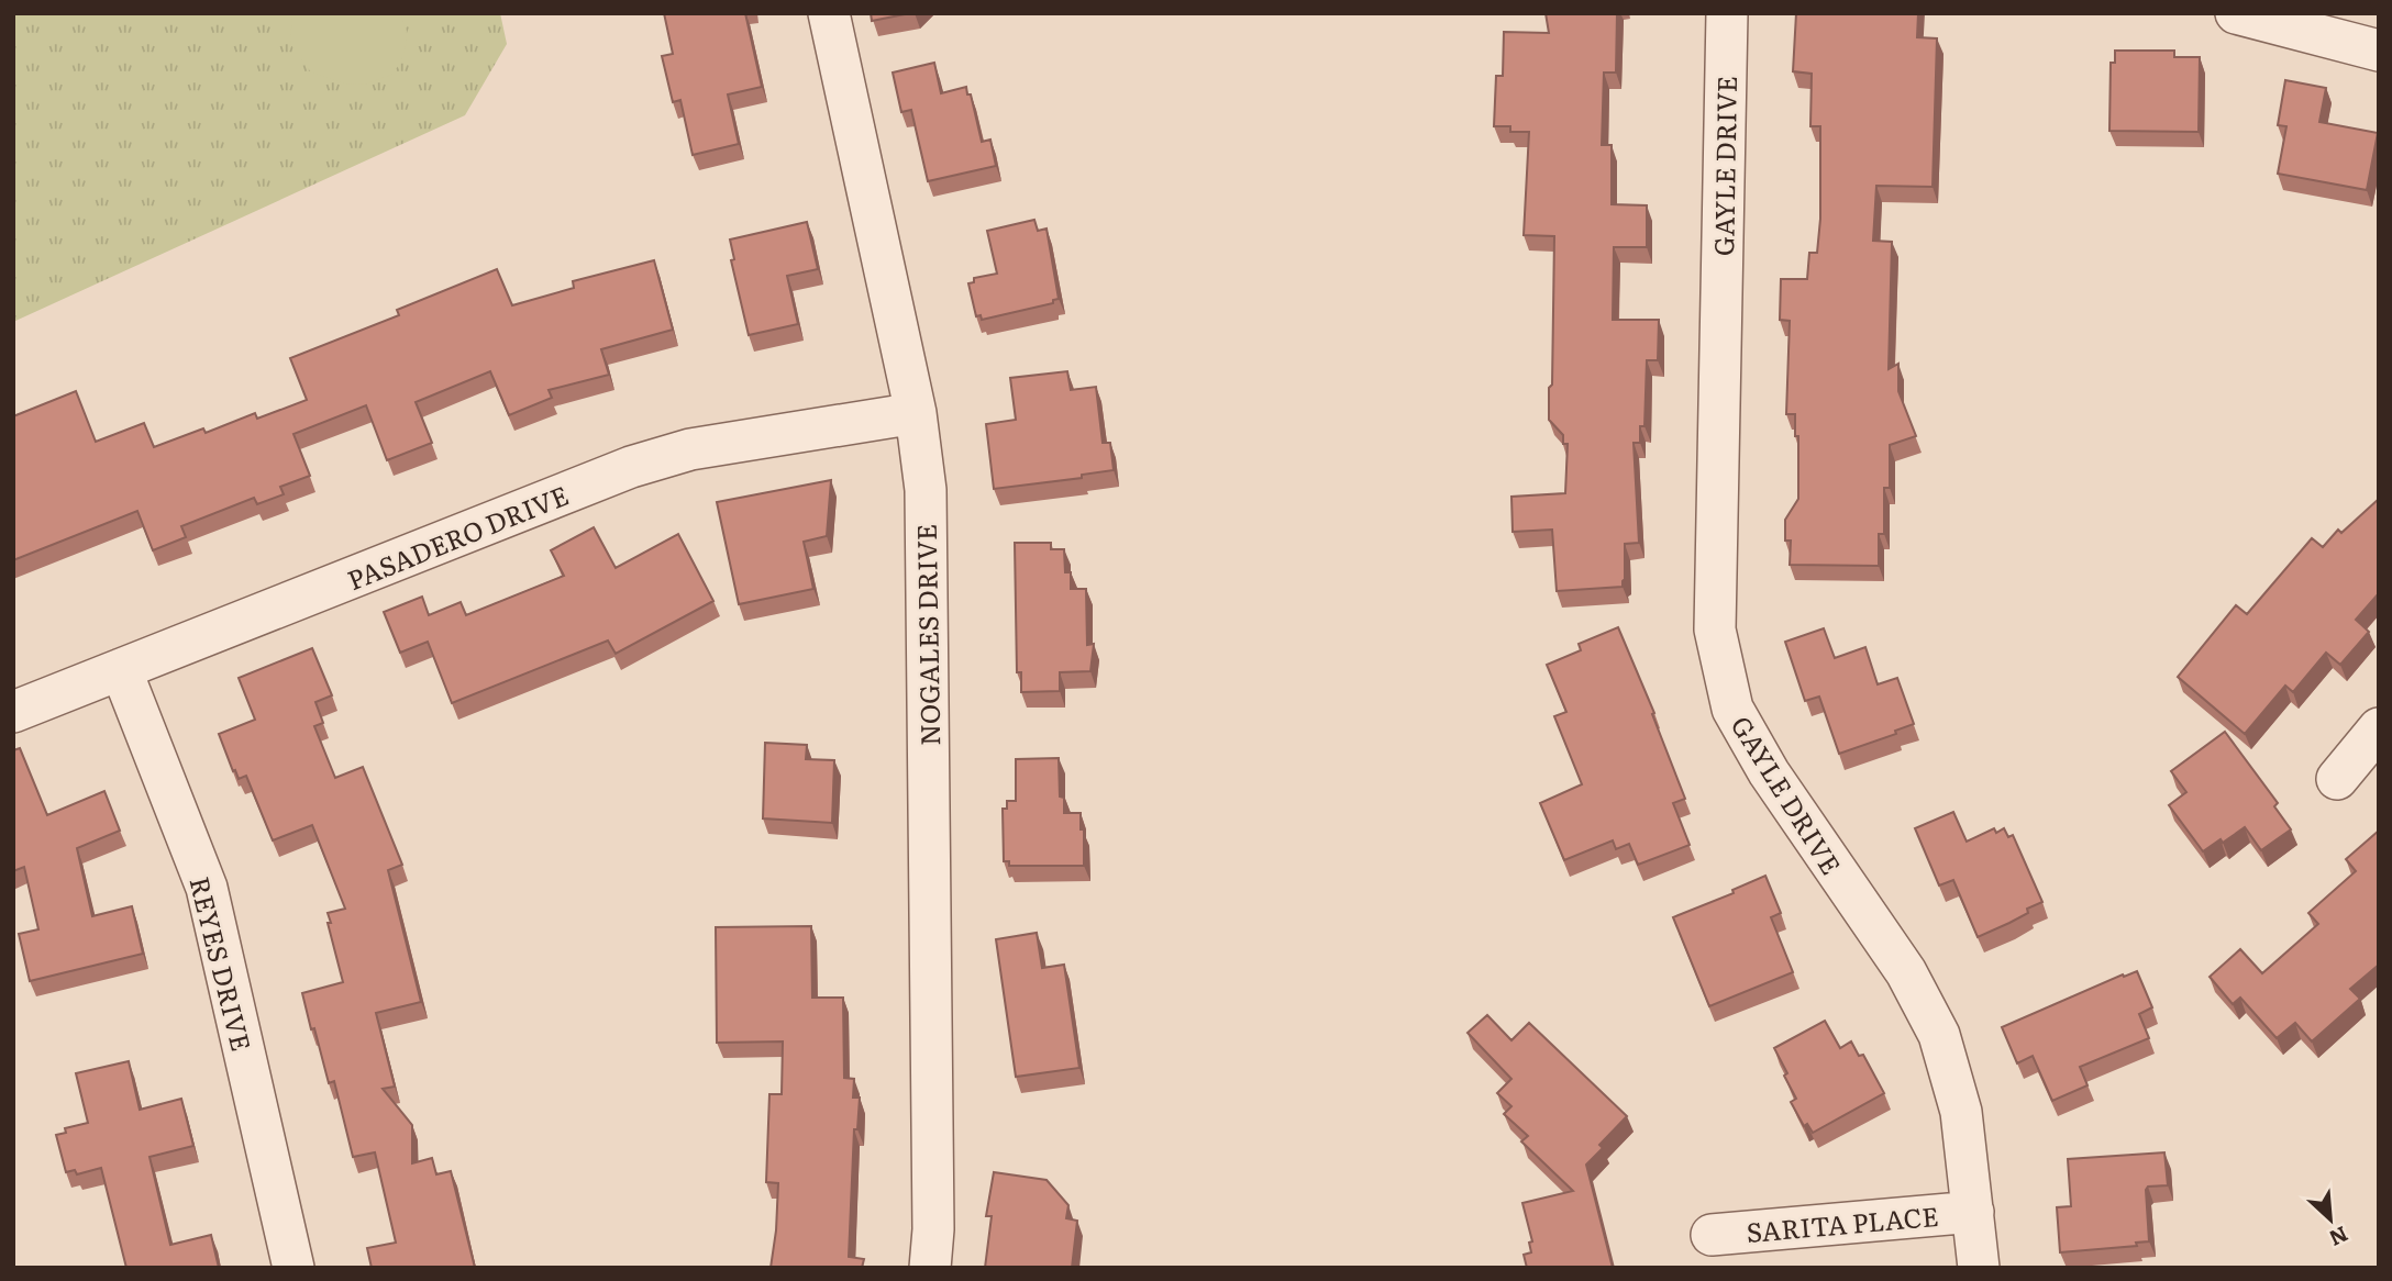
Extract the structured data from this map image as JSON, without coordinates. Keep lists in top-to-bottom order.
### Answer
{
  "streets": {
    "street": [
      "GAYLE DRIVE",
      "PASADERO DRIVE",
      "NOGALES DRIVE",
      "REYES DRIVE",
      "SARITA PLACE"
    ]
  },
  "crossings": [
    ["GAYLE DRIVE", "SARITA PLACE"],
    ["PASADERO DRIVE", "NOGALES DRIVE"],
    ["PASADERO DRIVE", "REYES DRIVE"]
  ],
  "north": "bottom right"
}
